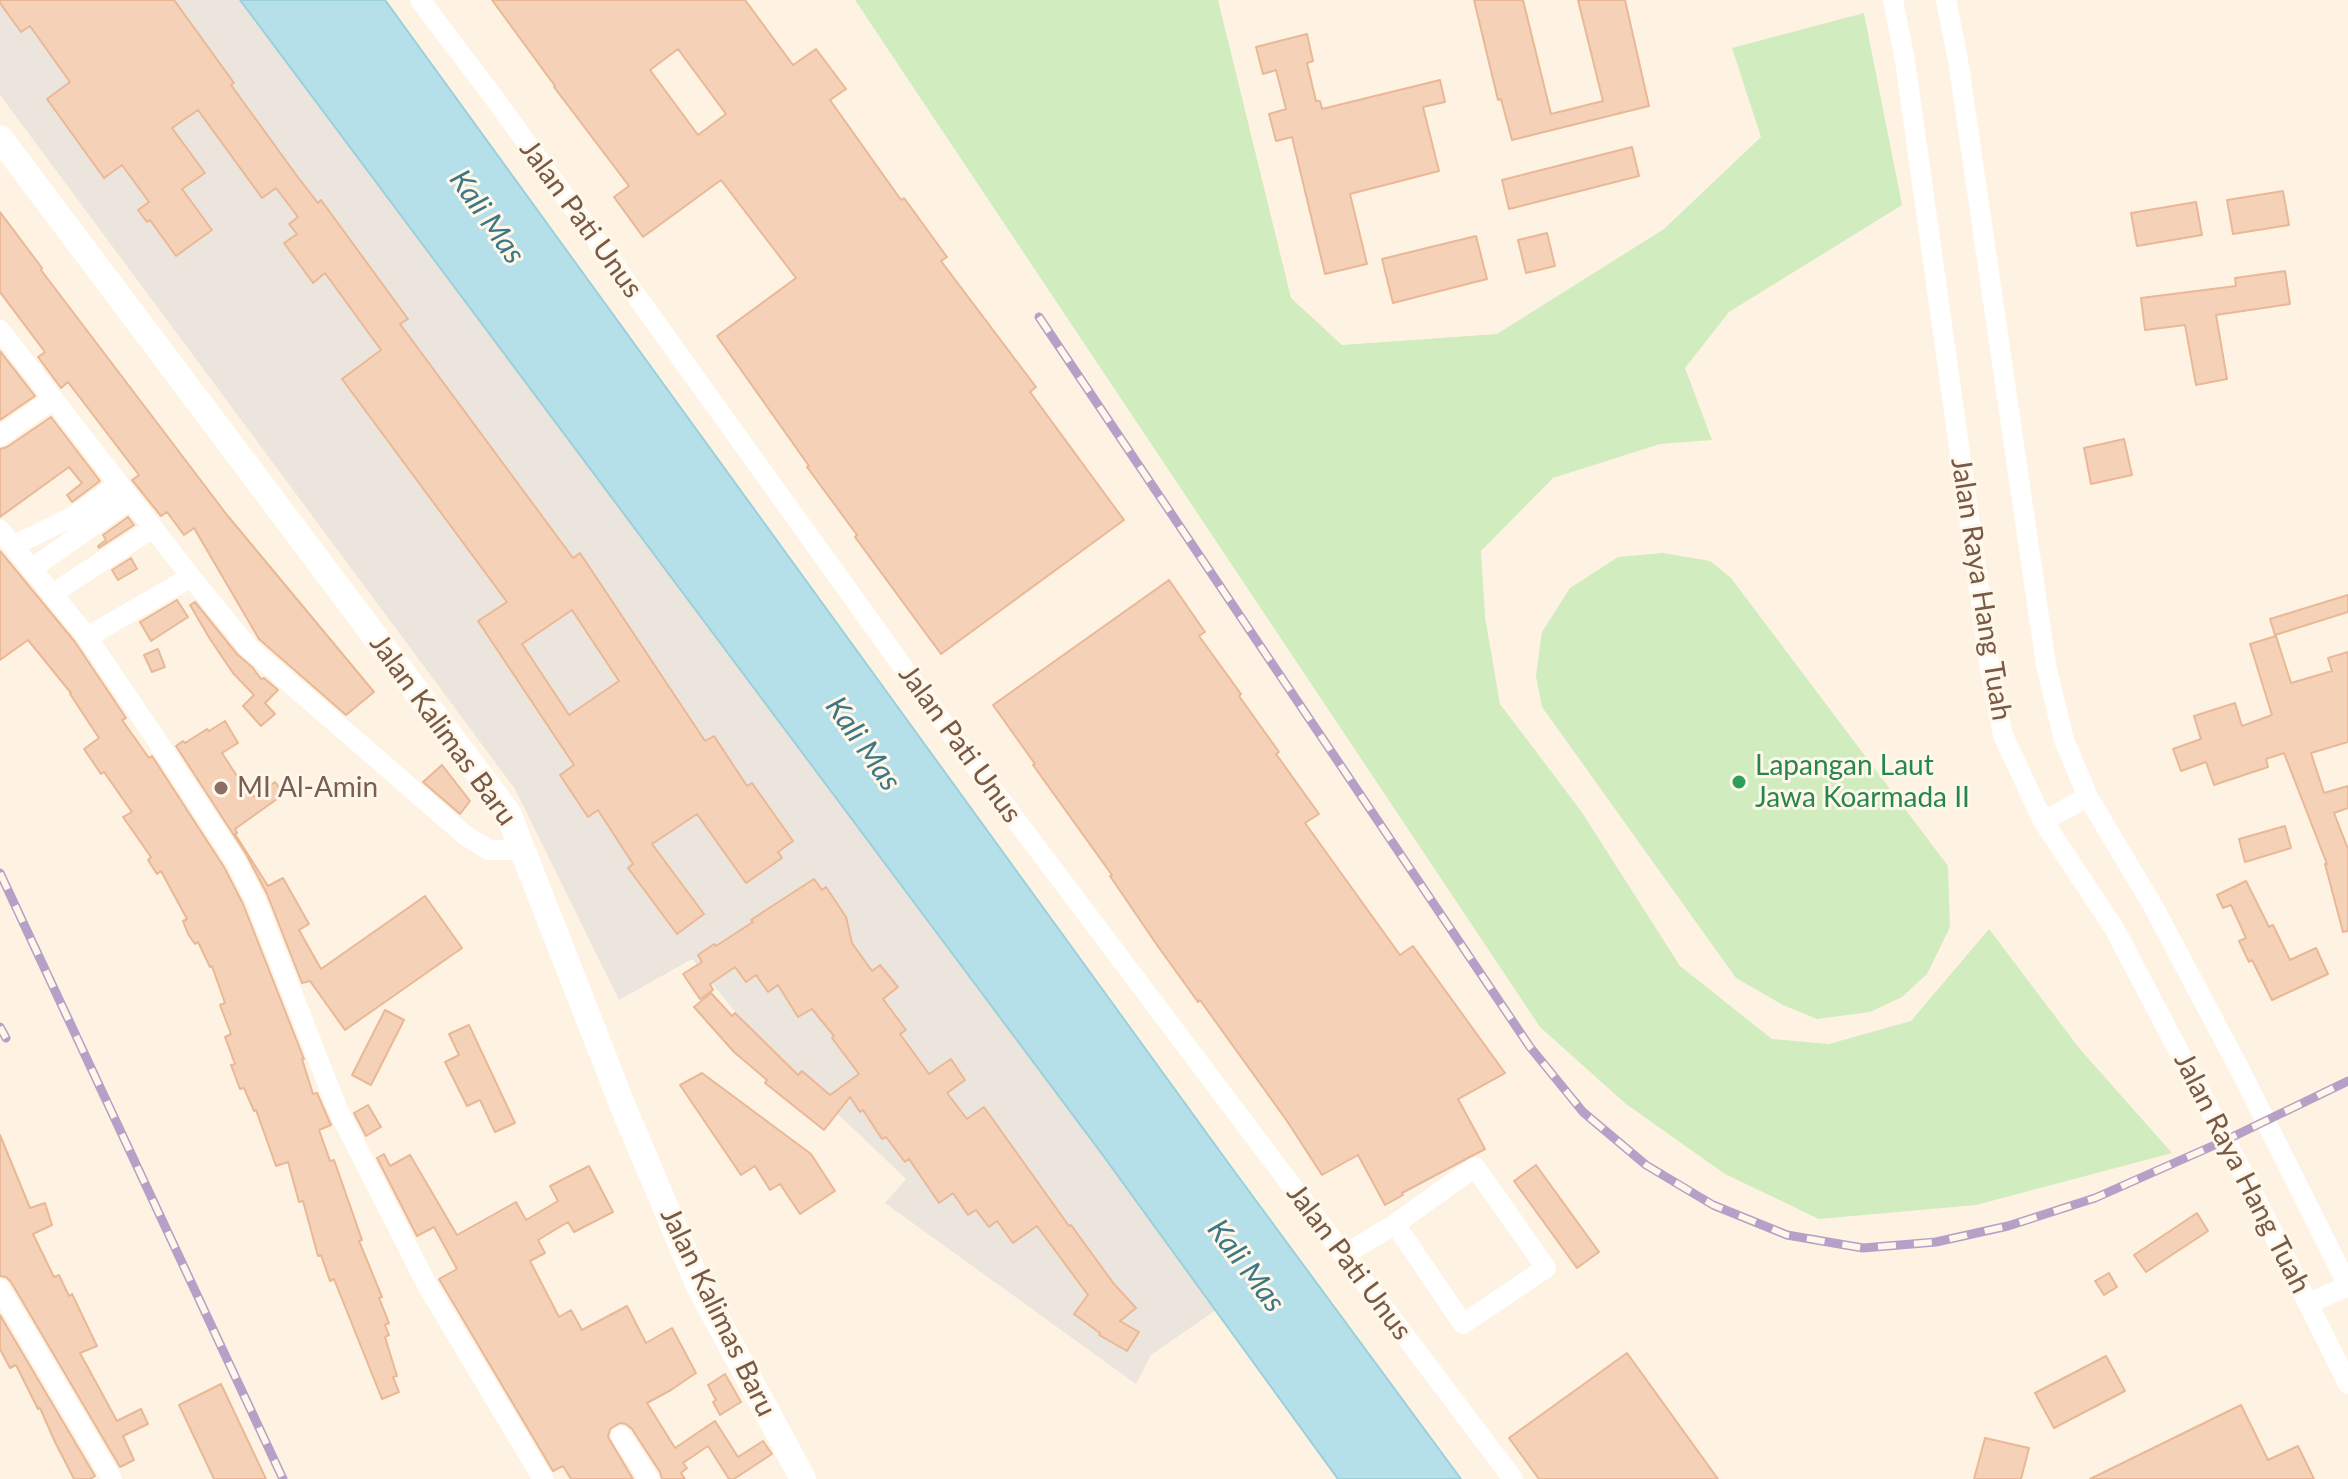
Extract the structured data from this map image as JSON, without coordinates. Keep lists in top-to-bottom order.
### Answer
{
  "streets": {
    "street": ["Jalan Pati Unus", "Jalan Raya Hang Tuah", "Jalan Kalimas Baru"]
  },
  "water": ["Kali Mas"],
  "places": ["Lapangan Laut Jawa Koarmada II", "MI Al-Amin"]
}
